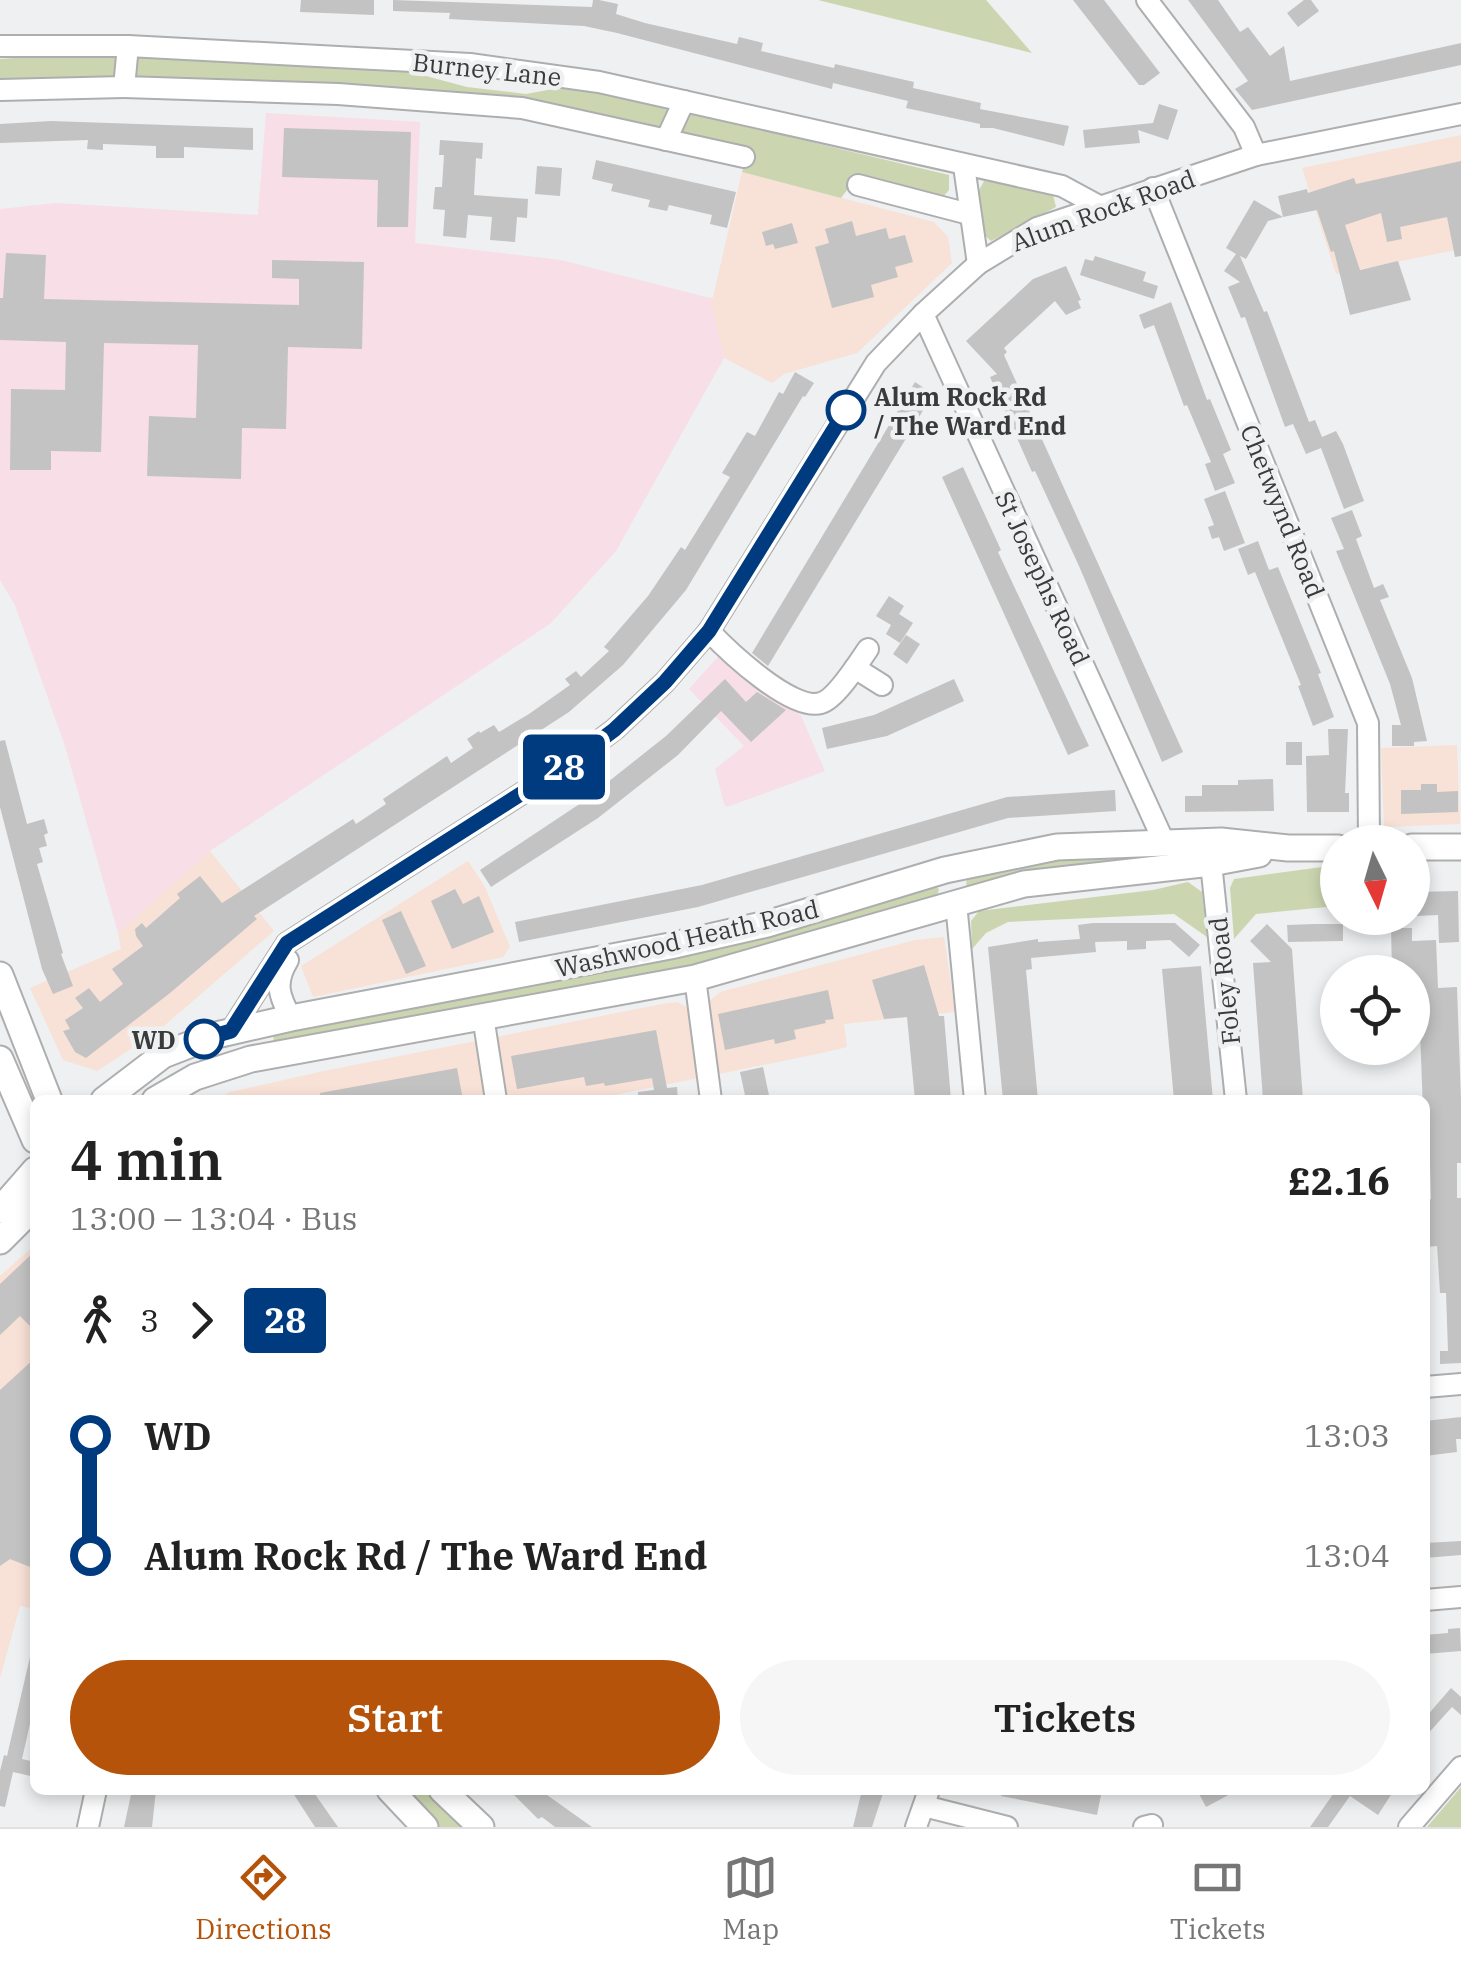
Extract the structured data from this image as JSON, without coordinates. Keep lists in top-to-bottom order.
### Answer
{
  "streets": {
    "main road": ["Washwood Heath Road"],
    "street": [
      "Burney Lane",
      "Alum Rock Road",
      "Chetwynd Road",
      "St Josephs Road",
      "Foley Road"
    ]
  },
  "crossings": [
    ["Burney Lane", "Alum Rock Road"],
    ["Alum Rock Road", "Chetwynd Road"],
    ["Alum Rock Road", "St Josephs Road"],
    ["Alum Rock Road", "Washwood Heath Road"],
    ["St Josephs Road", "Washwood Heath Road"],
    ["Washwood Heath Road", "Foley Road"]
  ],
  "places": ["Alum Rock Rd / The Ward End", "WD"],
  "lines": ["bus line 28"],
  "north": "bottom",
  "page": {
    "on_map": "28",
    "heading": ["4 min", "13:00 – 13:04 · Bus", "£2.16"],
    "legs": ["3", "28"],
    "list": [
      {
        "name": "WD",
        "value": "13:03"
      },
      {
        "name": "Alum Rock Rd / The Ward End",
        "value": "13:04"
      }
    ],
    "buttons": ["Start", "Tickets"],
    "tabs": ["Directions", "Map", "Tickets"]
  }
}
